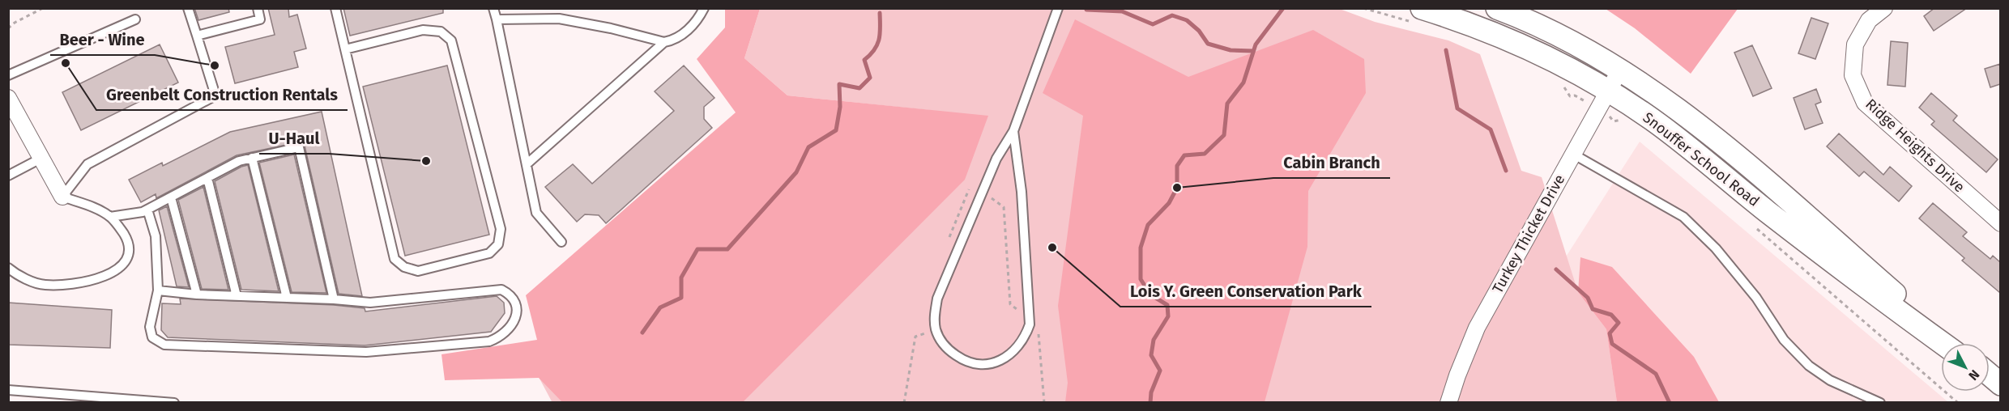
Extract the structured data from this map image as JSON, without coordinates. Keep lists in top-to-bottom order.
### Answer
{
  "streets": {
    "main road": ["Snouffer School Road"],
    "street": ["Ridge Heights Drive", "Turkey Thicket Drive"]
  },
  "crossings": [
    ["Snouffer School Road", "Turkey Thicket Drive"]
  ],
  "places": [
    "Greenbelt Construction Rentals",
    "Beer - Wine",
    "U-Haul",
    "Cabin Branch",
    "Lois Y. Green Conservation Park"
  ],
  "north": "bottom right"
}
